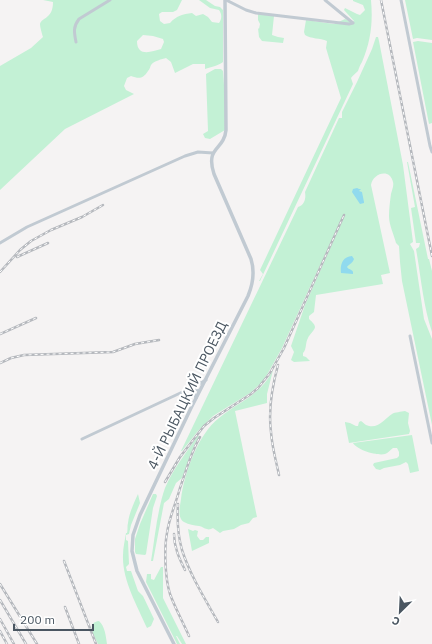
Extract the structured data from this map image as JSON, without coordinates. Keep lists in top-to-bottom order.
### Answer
{
  "streets": {
    "street": ["4-Й РЫБАЦКИЙ ПРОЕЗД"]
  },
  "scale_bar": "200 m",
  "north": "bottom left"
}
